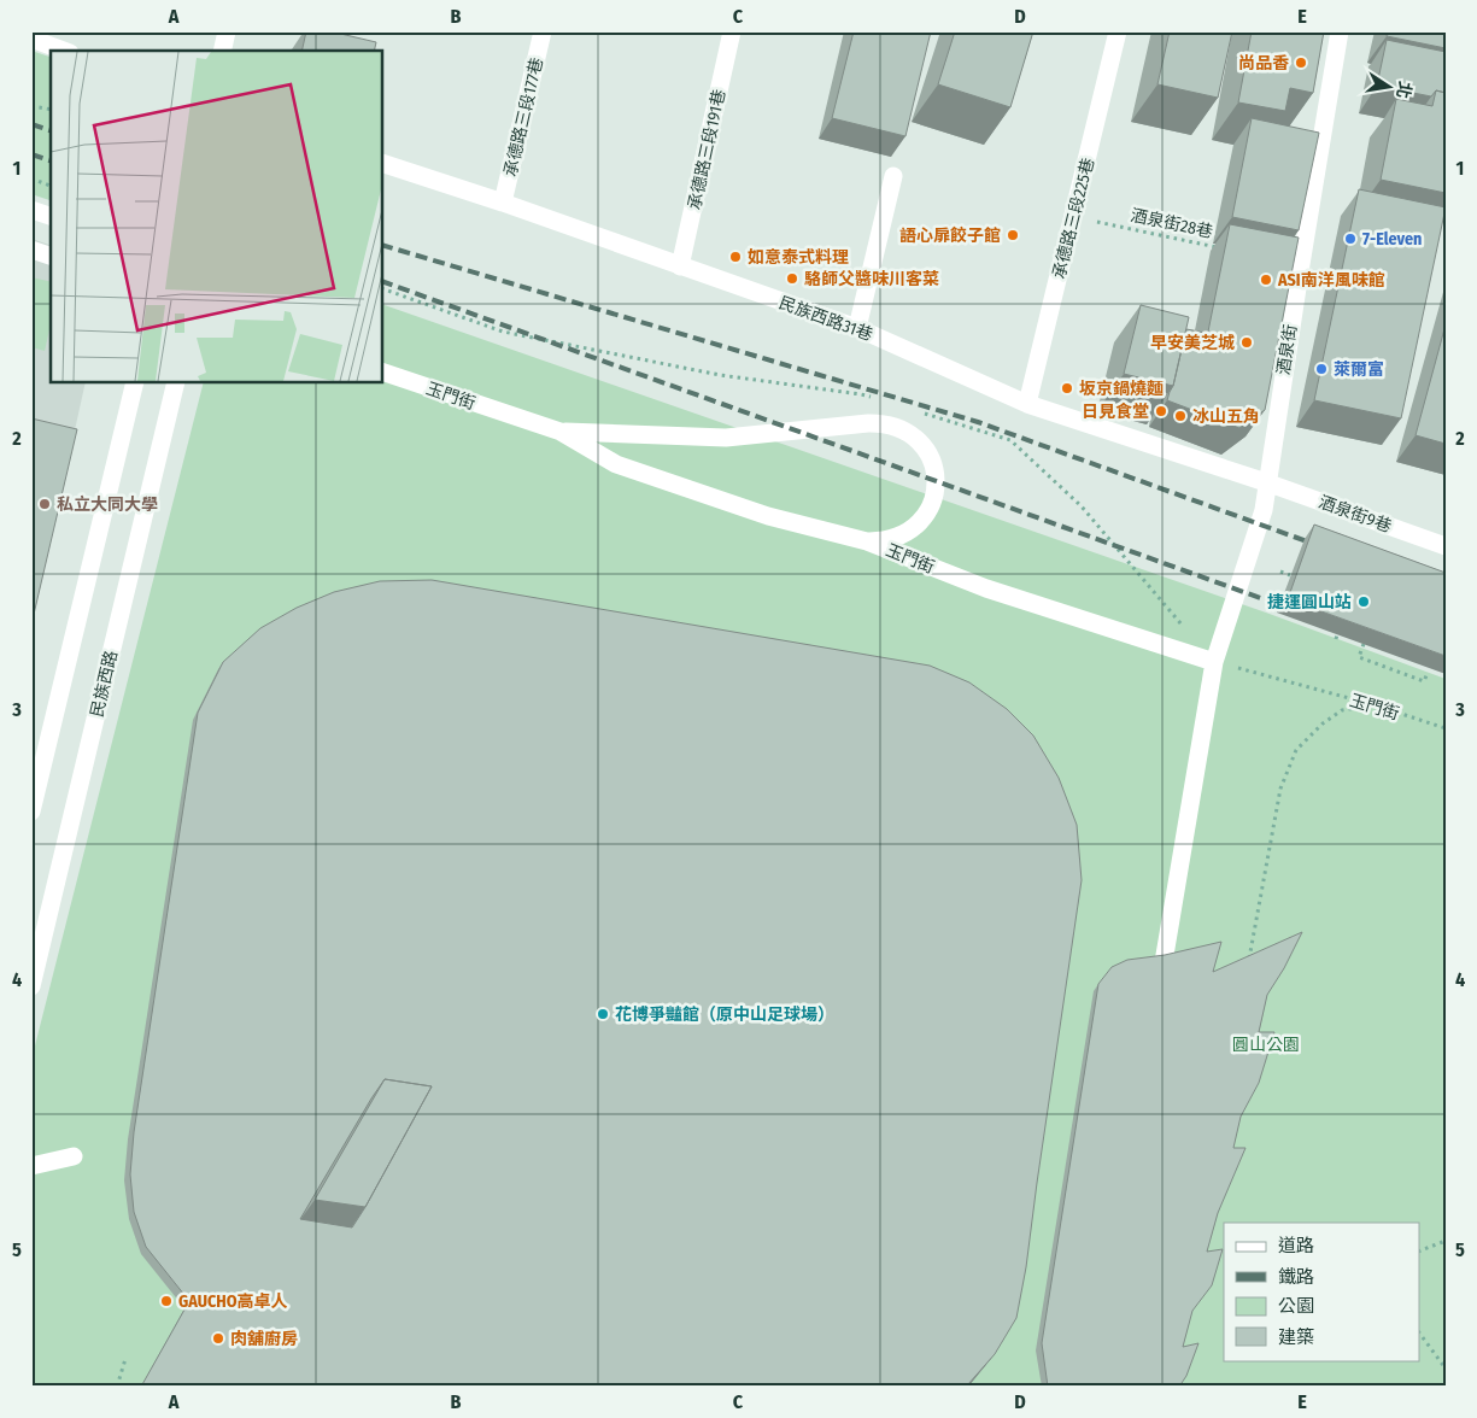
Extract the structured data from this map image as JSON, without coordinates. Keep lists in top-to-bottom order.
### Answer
{
  "streets": {
    "street": [
      "承德路三段177巷",
      "承德路三段191巷",
      "承德路三段225巷",
      "民族西路31巷",
      "酒泉街",
      "玉門街",
      "酒泉街9巷",
      "民族西路"
    ],
    "path": ["酒泉街28巷"]
  },
  "crossings": [
    ["承德路三段177巷", "民族西路31巷"],
    ["承德路三段191巷", "民族西路31巷"],
    ["承德路三段225巷", "酒泉街28巷"],
    ["承德路三段225巷", "民族西路31巷"],
    ["民族西路31巷", "酒泉街"],
    ["民族西路31巷", "酒泉街9巷"],
    ["酒泉街", "玉門街"],
    ["酒泉街", "酒泉街9巷"]
  ],
  "parks": ["圓山公園"],
  "places": [
    "尚品香",
    "語心扉餃子館",
    "7-Eleven",
    "如意泰式料理",
    "駱師父醬味川客菜",
    "ASI南洋風味館",
    "早安美芝城",
    "萊爾富",
    "坂京鍋燒麵",
    "日見食堂",
    "冰山五角",
    "私立大同大學",
    "捷運圓山站",
    "花博爭豔館（原中山足球場）",
    "GAUCHO高卓人",
    "肉舖廚房"
  ],
  "legend": [
    "道路",
    "鐵路",
    "公園",
    "建築"
  ],
  "north": "right",
  "grid": {
    "columns": [
      "A",
      "B",
      "C",
      "D",
      "E"
    ],
    "rows": [
      "1",
      "2",
      "3",
      "4",
      "5"
    ]
  }
}
